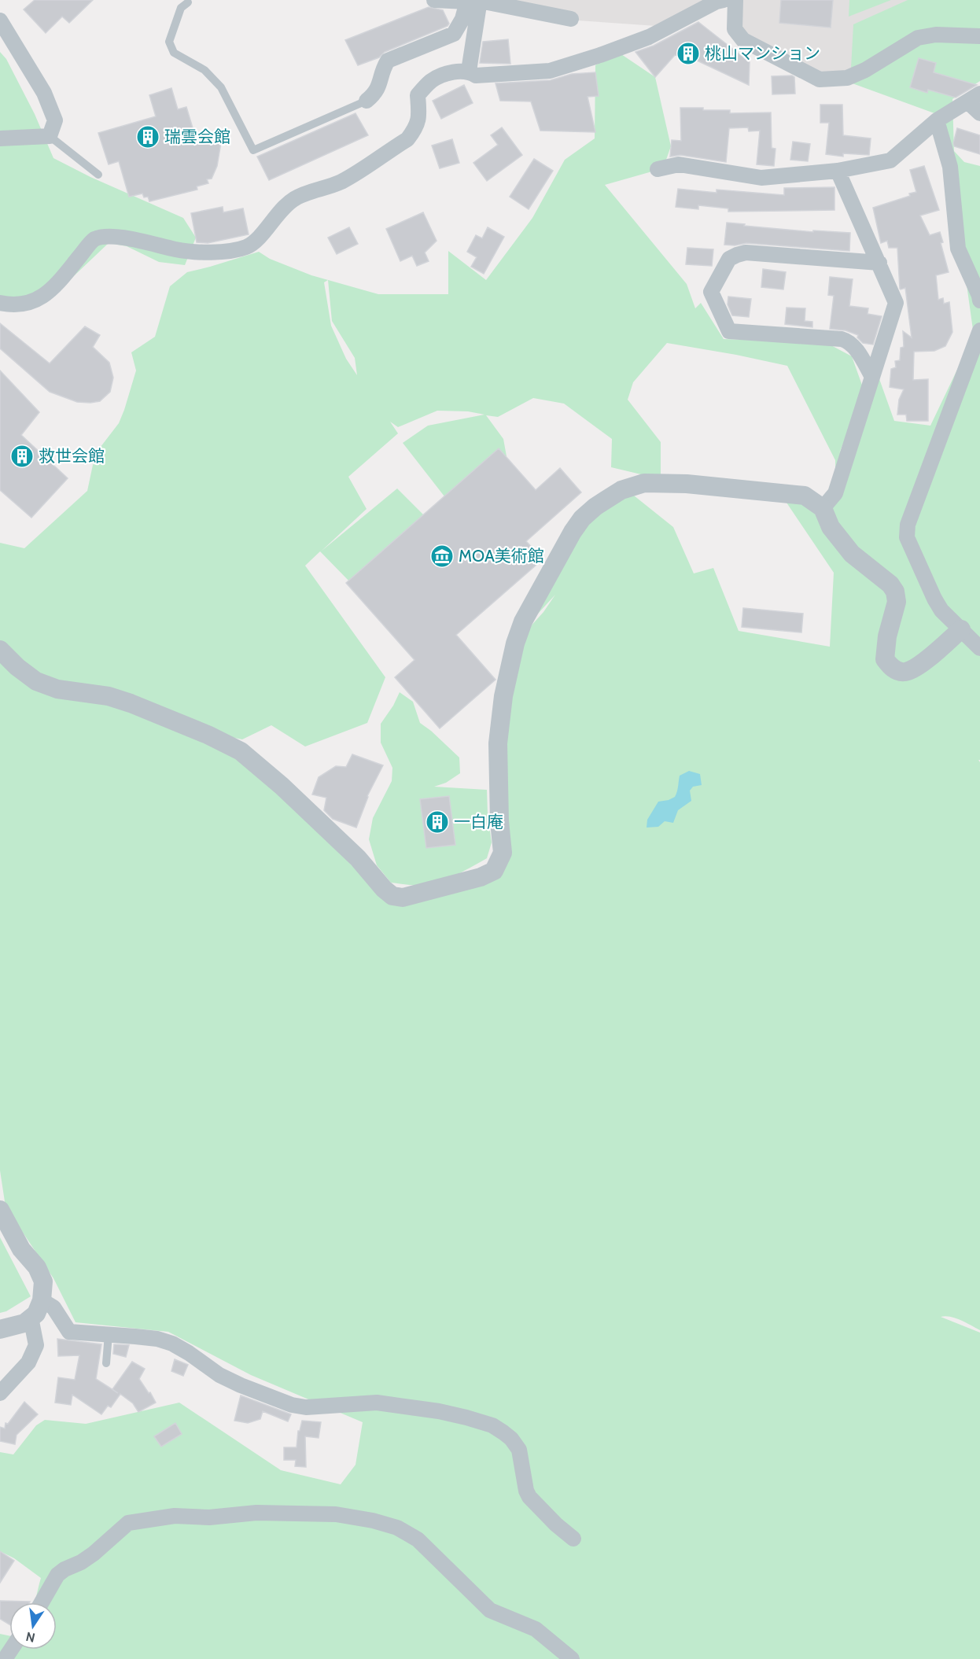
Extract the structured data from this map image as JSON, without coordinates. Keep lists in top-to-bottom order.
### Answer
{
  "places": {
    "building": [
      "桃山マンション",
      "瑞雲会館",
      "救世会館",
      "一白庵"
    ],
    "museum": ["MOA美術館"]
  },
  "north": "bottom"
}
